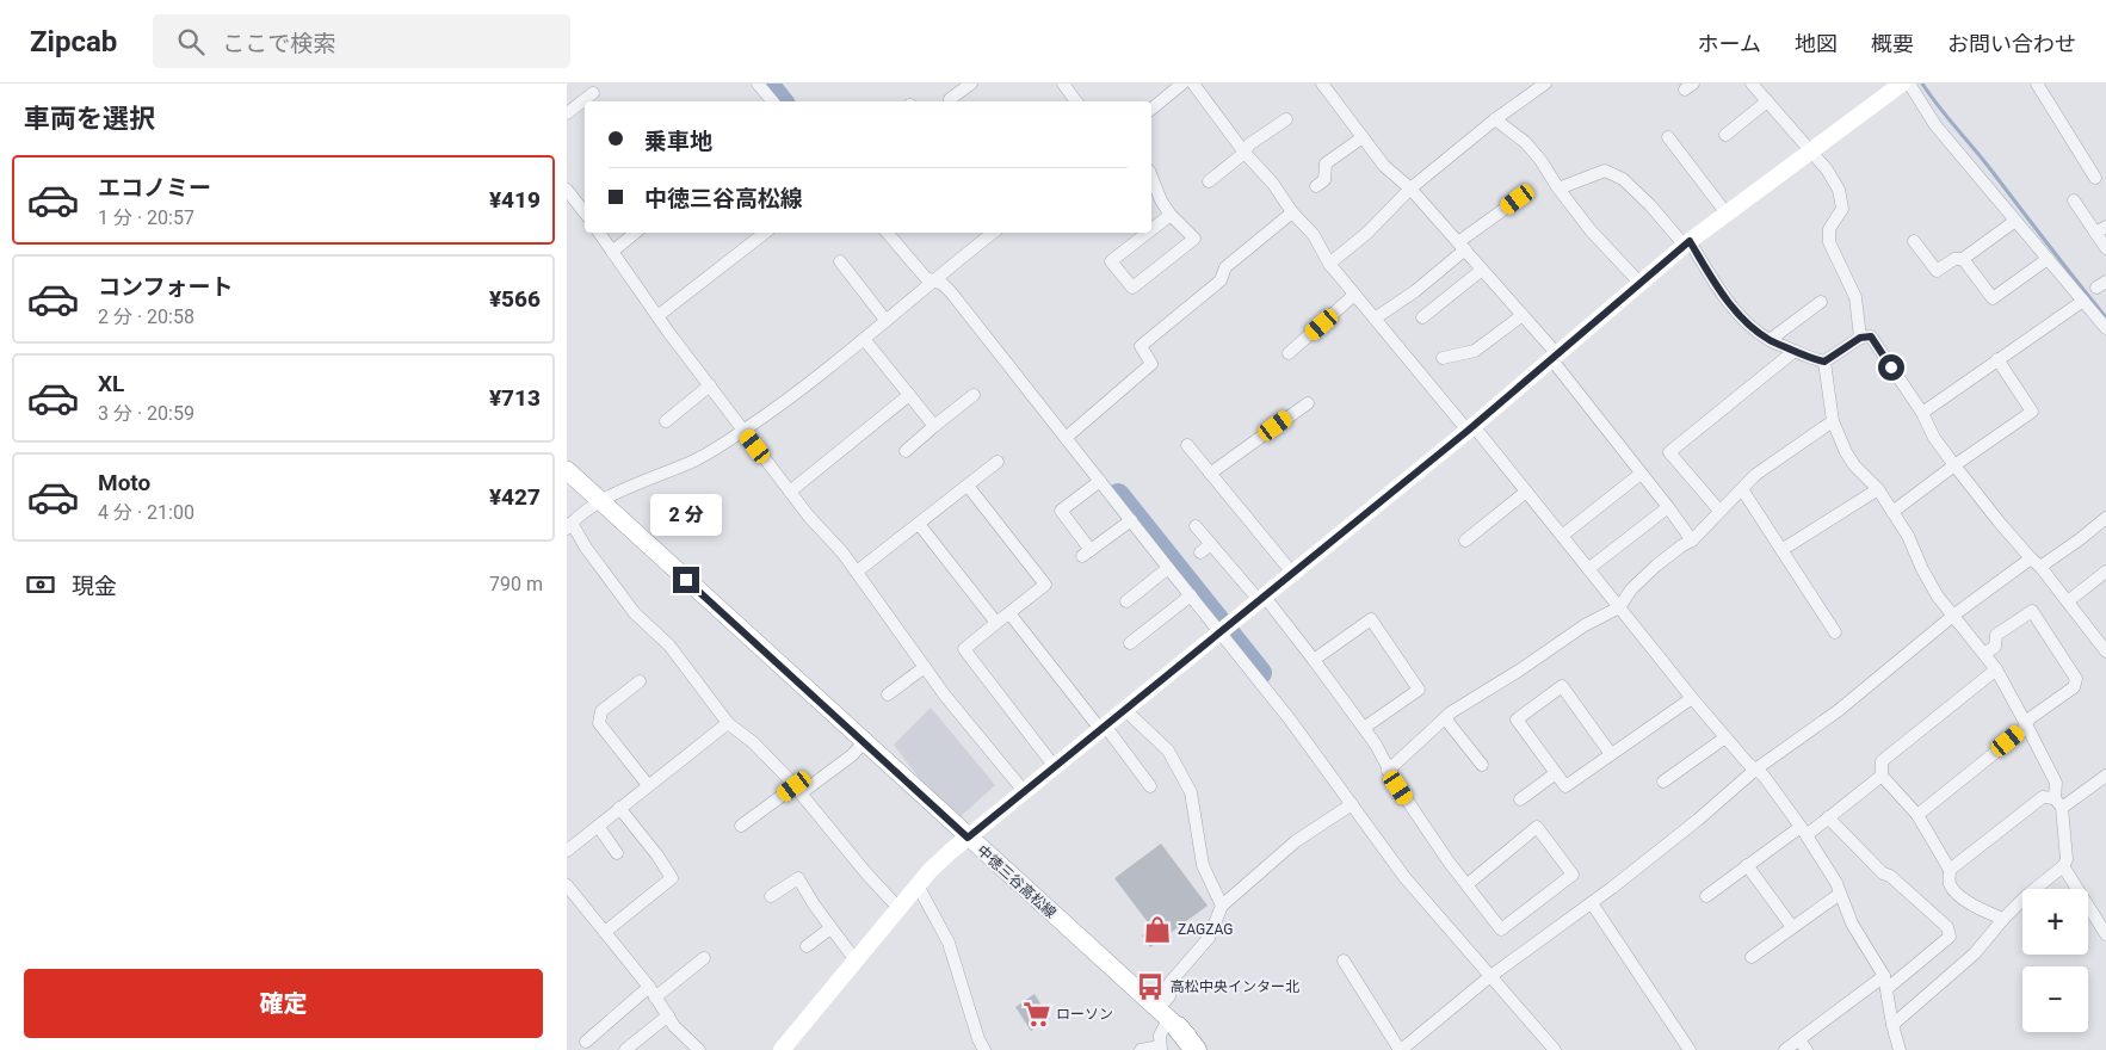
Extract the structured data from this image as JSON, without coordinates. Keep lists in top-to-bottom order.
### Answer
{
  "streets": {
    "main road": ["中徳三谷高松線"]
  },
  "places": {
    "shop": ["ZAGZAG"],
    "bus stop": ["高松中央インター北"],
    "supermarket": ["ローソン"]
  },
  "page": {
    "header": "Zipcab",
    "search": "ここで検索",
    "nav": [
      "ホーム",
      "地図",
      "概要",
      "お問い合わせ"
    ],
    "heading": "車両を選択",
    "banner": ["乗車地", "中徳三谷高松線"],
    "list": [
      {
        "name": "エコノミー",
        "note": "1 分 · 20:57",
        "value": "¥419"
      },
      {
        "name": "コンフォート",
        "note": "2 分 · 20:58",
        "value": "¥566"
      },
      {
        "name": "XL",
        "note": "3 分 · 20:59",
        "value": "¥713"
      },
      {
        "name": "Moto",
        "note": "4 分 · 21:00",
        "value": "¥427"
      }
    ],
    "bubble": "2 分",
    "pay": ["現金", "790 m"],
    "map_buttons": ["+", "−"],
    "buttons": "確定"
  }
}
